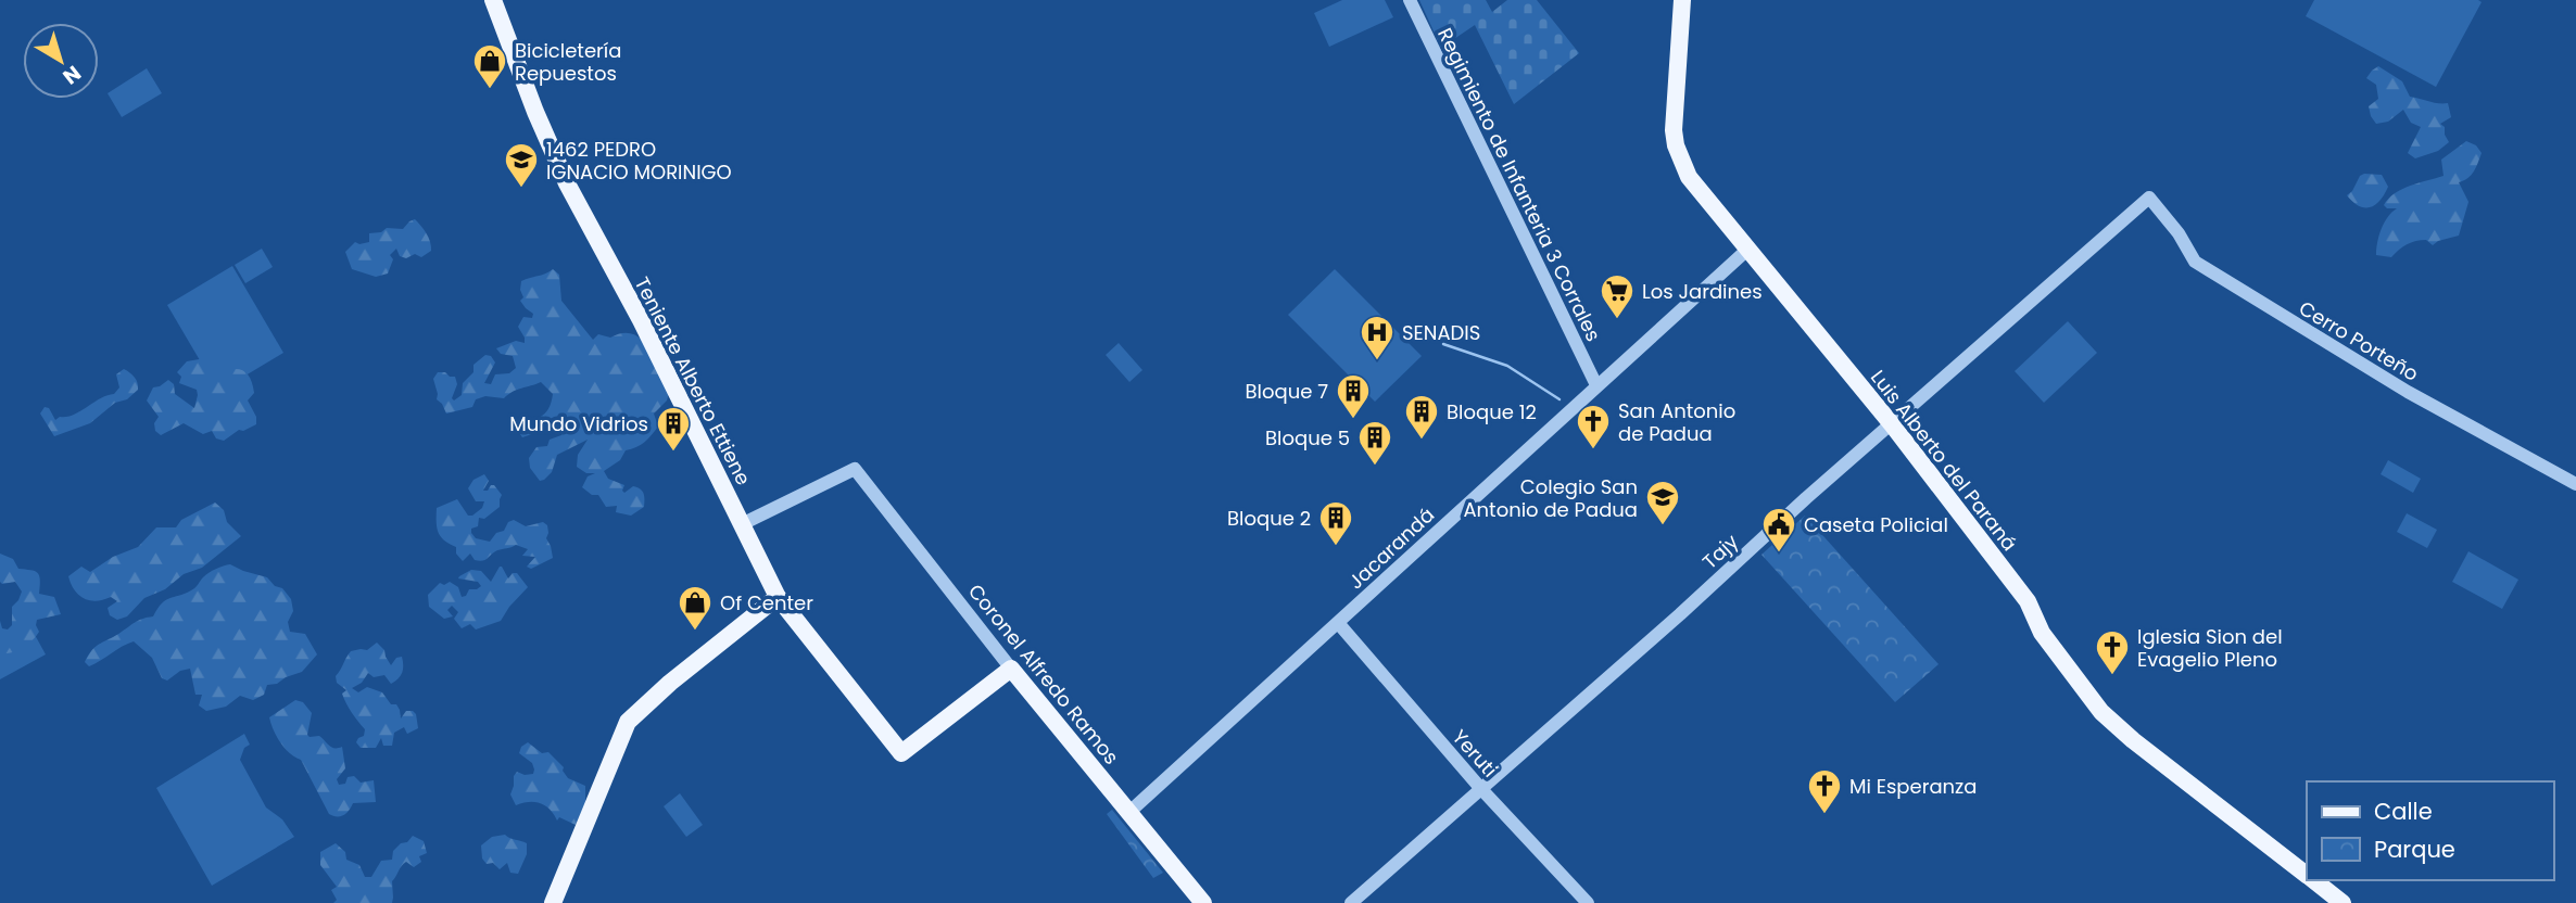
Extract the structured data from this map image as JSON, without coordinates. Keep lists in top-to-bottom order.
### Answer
{
  "streets": {
    "main road": ["Teniente Alberto Ettiene", "Luis Alberto del Paraná", "Coronel Alfredo Ramos"],
    "street": [
      "Regimiento de Infanteria 3 Corrales",
      "Cerro Porteño",
      "Jacarandá",
      "Tajy",
      "Yeruti"
    ]
  },
  "crossings": [
    ["Regimiento de Infanteria 3 Corrales", "Jacarandá"],
    ["Cerro Porteño", "Tajy"],
    ["Teniente Alberto Ettiene", "Coronel Alfredo Ramos"],
    ["Luis Alberto del Paraná", "Jacarandá"],
    ["Luis Alberto del Paraná", "Tajy"],
    ["Jacarandá", "Coronel Alfredo Ramos"],
    ["Jacarandá", "Yeruti"],
    ["Tajy", "Yeruti"]
  ],
  "places": {
    "shop": ["Bicicletería Repuestos", "Of Center"],
    "school or university": ["1462 PEDRO IGNACIO MORINIGO", "Colegio San Antonio de Padua"],
    "supermarket": ["Los Jardines"],
    "hospital": ["SENADIS"],
    "building": [
      "Bloque 7",
      "Bloque 12",
      "Mundo Vidrios",
      "Bloque 5",
      "Bloque 2"
    ],
    "church": ["San Antonio de Padua", "Iglesia Sion del Evagelio Pleno", "Mi Esperanza"],
    "public building": ["Caseta Policial"]
  },
  "legend": ["Calle", "Parque"],
  "north": "bottom right"
}
